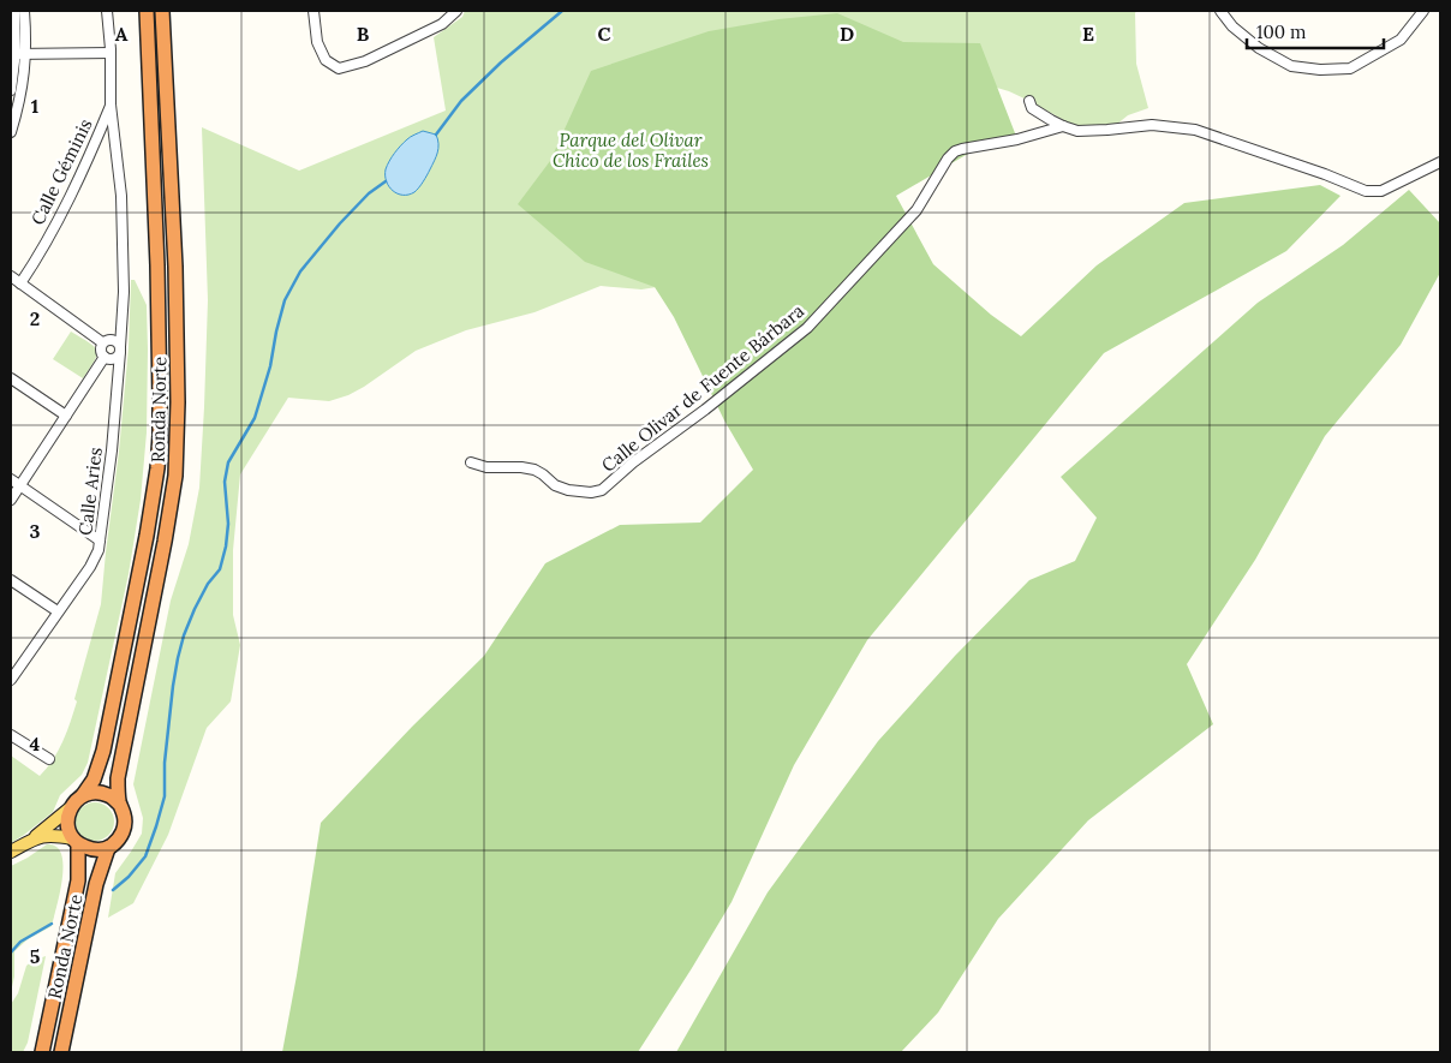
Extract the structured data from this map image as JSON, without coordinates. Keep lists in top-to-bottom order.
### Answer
{
  "streets": {
    "highway": ["Ronda Norte"],
    "street": ["Calle Géminis", "Calle Olivar de Fuente Bárbara", "Calle Aries"]
  },
  "crossings": [
    ["Calle Géminis", "Calle Aries"]
  ],
  "parks": ["Parque del Olivar Chico de los Frailes"],
  "scale_bar": "100 m",
  "grid": {
    "columns": [
      "A",
      "B",
      "C",
      "D",
      "E"
    ],
    "rows": [
      "1",
      "2",
      "3",
      "4",
      "5"
    ]
  }
}
